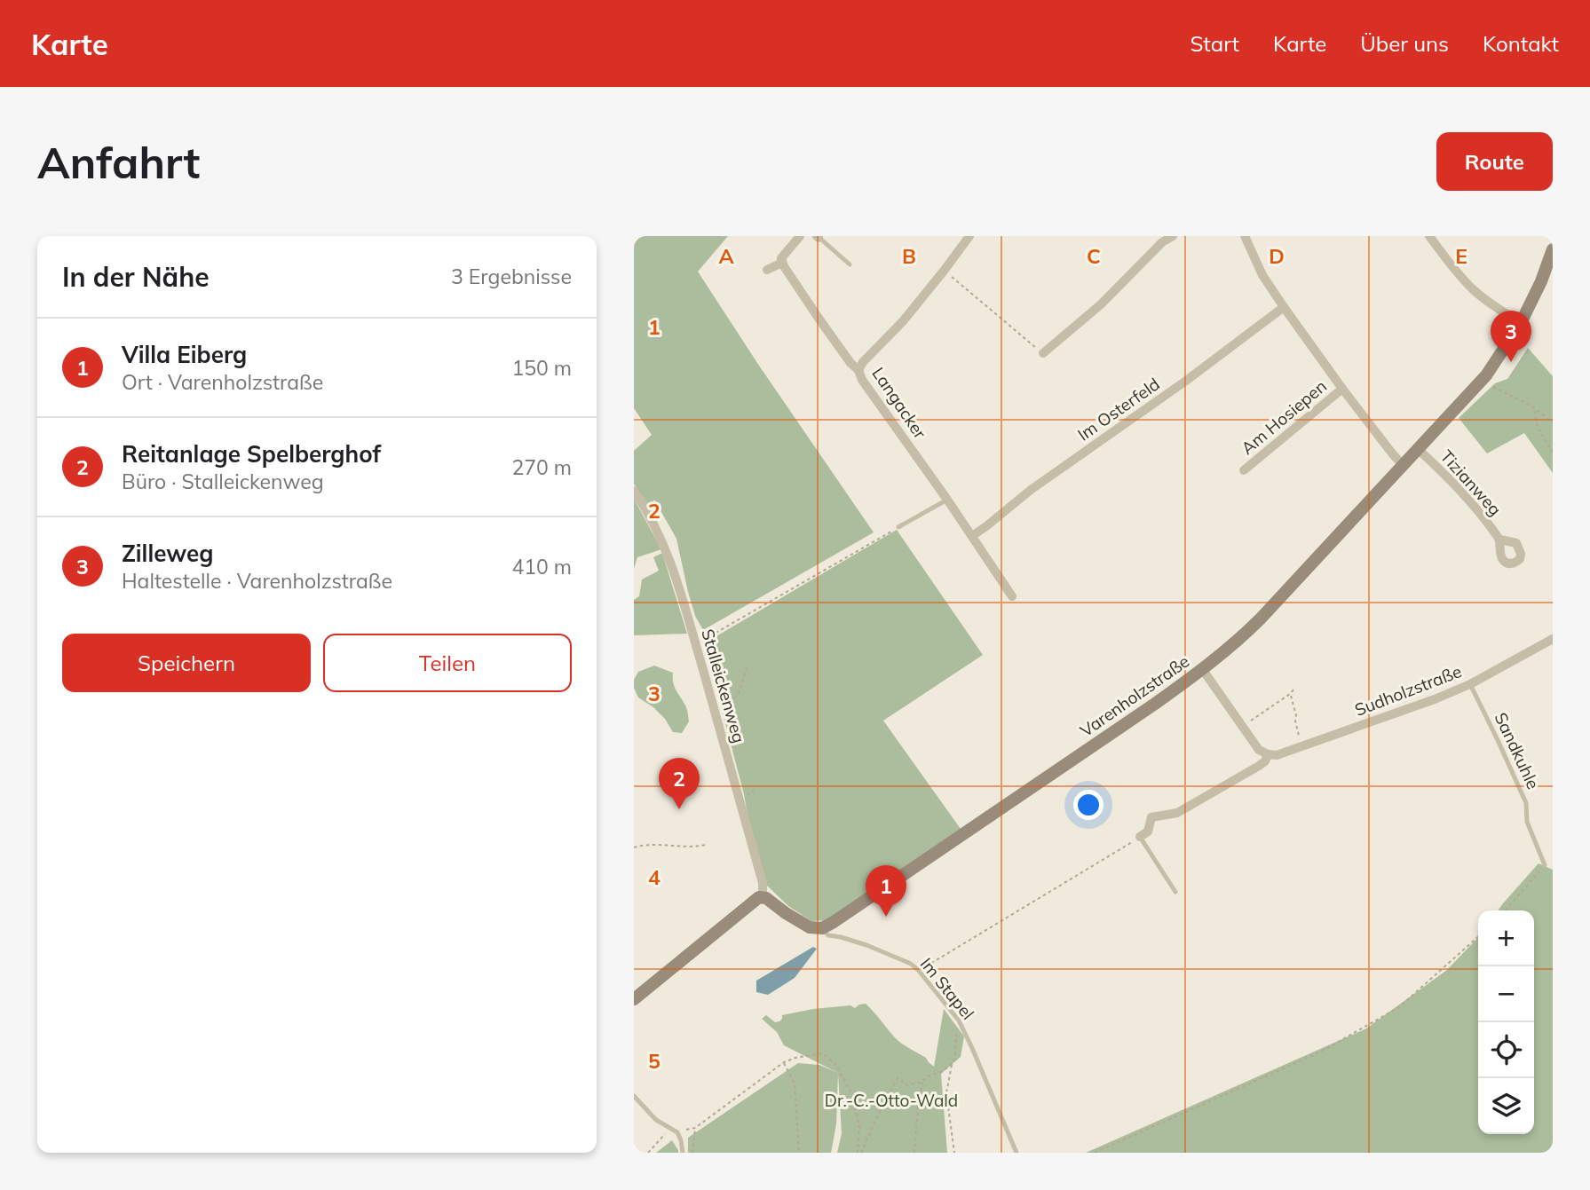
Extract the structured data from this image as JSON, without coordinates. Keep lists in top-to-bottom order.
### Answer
{
  "streets": {
    "street": [
      "Langacker",
      "Im Osterfeld",
      "Am Hosiepen",
      "Tizianweg",
      "Stalleickenweg",
      "Sudholzstraße",
      "Varenholzstraße"
    ],
    "lane": ["Sandkuhle", "Im Stapel"]
  },
  "crossings": [
    ["Langacker", "Im Osterfeld"],
    ["Im Osterfeld", "Am Hosiepen"],
    ["Am Hosiepen", "Varenholzstraße"],
    ["Tizianweg", "Varenholzstraße"],
    ["Sudholzstraße", "Sandkuhle"],
    ["Varenholzstraße", "Im Stapel"]
  ],
  "parks": ["Dr.-C.-Otto-Wald"],
  "page": {
    "header": "Karte",
    "nav": [
      "Start",
      "Karte",
      "Über uns",
      "Kontakt"
    ],
    "buttons": [
      "Route",
      ["Speichern", "Teilen"]
    ],
    "title": "Anfahrt",
    "heading": ["In der Nähe", "3 Ergebnisse"],
    "pins": ["3", "2", "1"],
    "list": [
      {
        "mark": "1",
        "name": "Villa Eiberg",
        "note": "Ort · Varenholzstraße",
        "value": "150 m"
      },
      {
        "mark": "2",
        "name": "Reitanlage Spelberghof",
        "note": "Büro · Stalleickenweg",
        "value": "270 m"
      },
      {
        "mark": "3",
        "name": "Zilleweg",
        "note": "Haltestelle · Varenholzstraße",
        "value": "410 m"
      }
    ],
    "map_buttons": ["+", "−"]
  },
  "grid": {
    "columns": [
      "A",
      "B",
      "C",
      "D",
      "E"
    ],
    "rows": [
      "1",
      "2",
      "3",
      "4",
      "5"
    ]
  }
}
